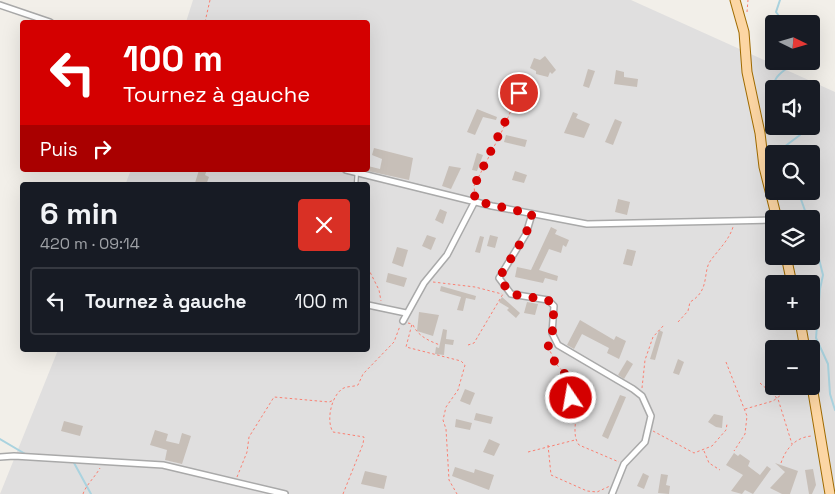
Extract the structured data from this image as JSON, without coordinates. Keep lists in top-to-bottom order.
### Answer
{
  "north": "right",
  "page": {
    "map_buttons": ["+", "−"],
    "turn": ["100 m", "Tournez à gauche"],
    "then": "Puis",
    "heading": ["6 min", "420 m · 09:14"],
    "list": [
      {
        "name": "Tournez à gauche",
        "value": "100 m"
      }
    ]
  }
}
